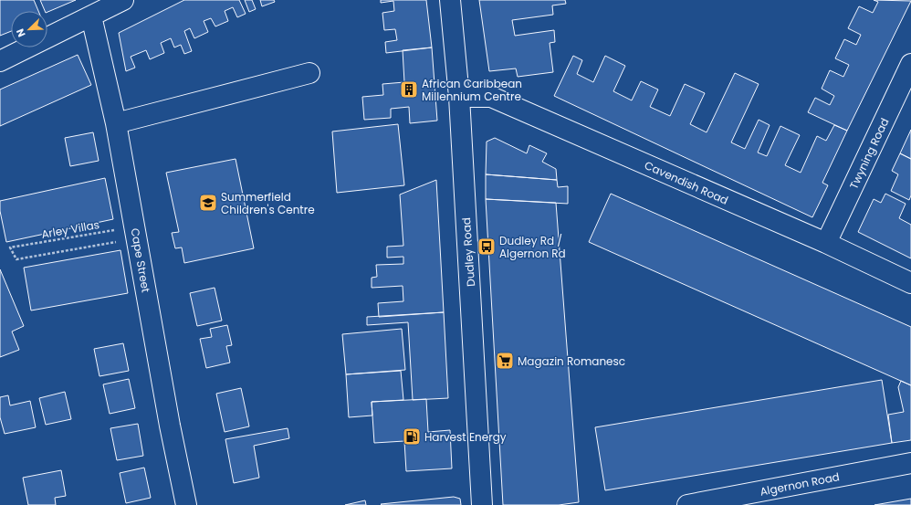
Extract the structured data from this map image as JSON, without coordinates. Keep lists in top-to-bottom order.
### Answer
{
  "streets": {
    "street": [
      "Twyning Road",
      "Cavendish Road",
      "Dudley Road",
      "Cape Street",
      "Algernon Road"
    ],
    "path": ["Arley Villas"]
  },
  "crossings": [
    ["Twyning Road", "Cavendish Road"],
    ["Cavendish Road", "Dudley Road"],
    ["Arley Villas", "Cape Street"]
  ],
  "places": {
    "building": ["African Caribbean Millennium Centre"],
    "school or university": ["Summerfield Children's Centre"],
    "bus stop": ["Dudley Rd / Algernon Rd"],
    "supermarket": ["Magazin Romanesc"],
    "fuel station": ["Harvest Energy"]
  },
  "north": "bottom left"
}
